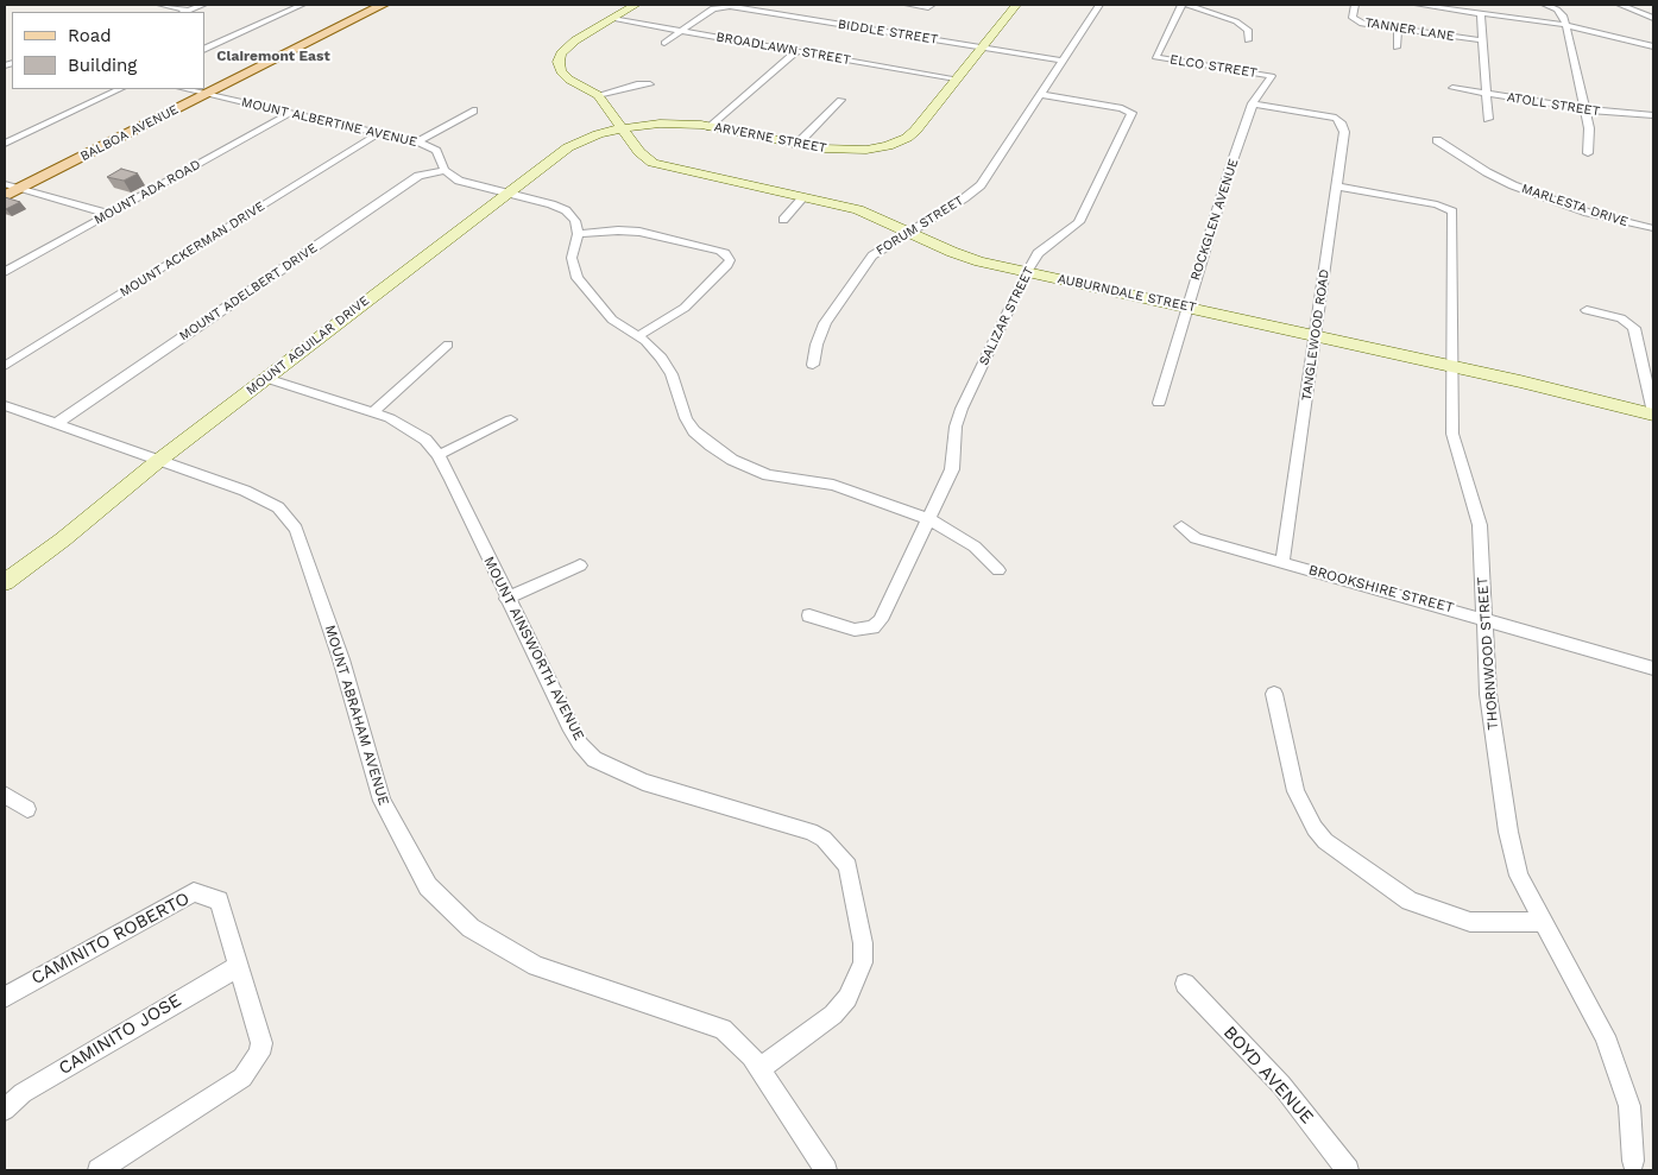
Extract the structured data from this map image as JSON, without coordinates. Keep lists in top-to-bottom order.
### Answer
{
  "streets": {
    "main road": ["BALBOA AVENUE"],
    "street": [
      "TANNER LANE",
      "BIDDLE STREET",
      "BROADLAWN STREET",
      "ELCO STREET",
      "ATOLL STREET",
      "MOUNT ALBERTINE AVENUE",
      "ARVERNE STREET",
      "MOUNT ADA ROAD",
      "MARLESTA DRIVE",
      "ROCKGLEN AVENUE",
      "FORUM STREET",
      "MOUNT ACKERMAN DRIVE",
      "MOUNT ADELBERT DRIVE",
      "AUBURNDALE STREET",
      "SALIZAR STREET",
      "TANGLEWOOD ROAD",
      "MOUNT AGUILAR DRIVE",
      "BROOKSHIRE STREET",
      "MOUNT AINSWORTH AVENUE",
      "THORNWOOD STREET",
      "MOUNT ABRAHAM AVENUE",
      "CAMINITO ROBERTO",
      "CAMINITO JOSE",
      "BOYD AVENUE"
    ]
  },
  "crossings": [
    ["BIDDLE STREET", "BROADLAWN STREET"],
    ["BIDDLE STREET", "FORUM STREET"],
    ["BROADLAWN STREET", "ARVERNE STREET"],
    ["ELCO STREET", "ROCKGLEN AVENUE"],
    ["MOUNT ALBERTINE AVENUE", "BALBOA AVENUE"],
    ["MOUNT ALBERTINE AVENUE", "MOUNT ADA ROAD"],
    ["MOUNT ALBERTINE AVENUE", "MOUNT ACKERMAN DRIVE"],
    ["MOUNT ALBERTINE AVENUE", "MOUNT ADELBERT DRIVE"],
    ["MOUNT ALBERTINE AVENUE", "MOUNT AGUILAR DRIVE"],
    ["ARVERNE STREET", "AUBURNDALE STREET"],
    ["ARVERNE STREET", "MOUNT AGUILAR DRIVE"],
    ["ROCKGLEN AVENUE", "AUBURNDALE STREET"],
    ["ROCKGLEN AVENUE", "TANGLEWOOD ROAD"],
    ["FORUM STREET", "AUBURNDALE STREET"],
    ["FORUM STREET", "SALIZAR STREET"],
    ["MOUNT ADELBERT DRIVE", "MOUNT ABRAHAM AVENUE"],
    ["AUBURNDALE STREET", "SALIZAR STREET"],
    ["AUBURNDALE STREET", "TANGLEWOOD ROAD"],
    ["AUBURNDALE STREET", "MOUNT AGUILAR DRIVE"],
    ["AUBURNDALE STREET", "THORNWOOD STREET"],
    ["TANGLEWOOD ROAD", "BROOKSHIRE STREET"],
    ["TANGLEWOOD ROAD", "THORNWOOD STREET"],
    ["MOUNT AGUILAR DRIVE", "MOUNT AINSWORTH AVENUE"],
    ["MOUNT AGUILAR DRIVE", "MOUNT ABRAHAM AVENUE"],
    ["BROOKSHIRE STREET", "THORNWOOD STREET"],
    ["MOUNT AINSWORTH AVENUE", "MOUNT ABRAHAM AVENUE"],
    ["CAMINITO ROBERTO", "CAMINITO JOSE"]
  ],
  "districts": ["Clairemont East"],
  "legend": ["Road", "Building"]
}
